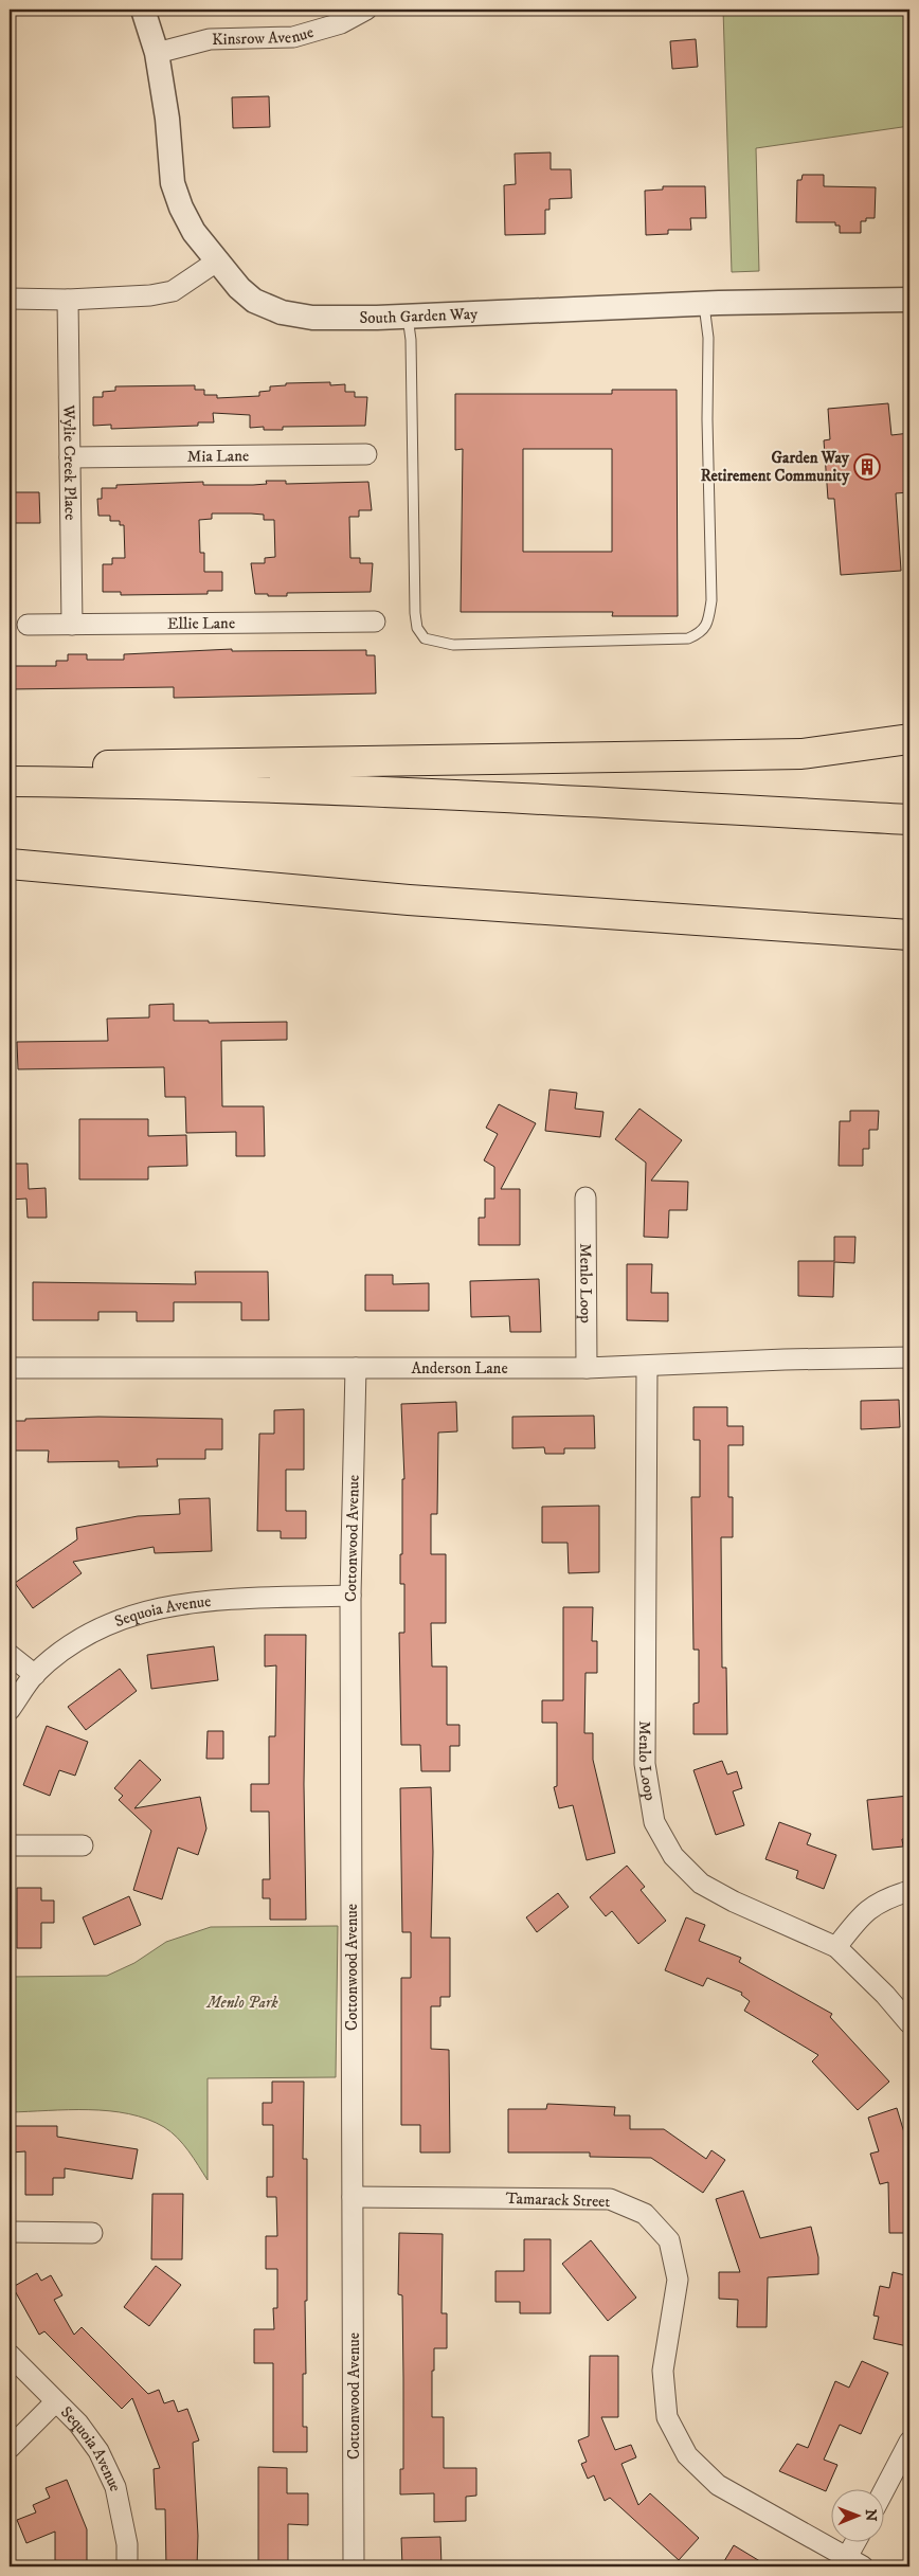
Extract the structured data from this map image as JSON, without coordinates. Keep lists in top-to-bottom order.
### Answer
{
  "streets": {
    "street": [
      "Kinsrow Avenue",
      "South Garden Way",
      "Mia Lane",
      "Wylie Creek Place",
      "Ellie Lane",
      "Menlo Loop",
      "Anderson Lane",
      "Cottonwood Avenue",
      "Sequoia Avenue",
      "Tamarack Street"
    ]
  },
  "crossings": [
    ["Kinsrow Avenue", "South Garden Way"],
    ["Mia Lane", "Wylie Creek Place"],
    ["Wylie Creek Place", "Ellie Lane"],
    ["Menlo Loop", "Anderson Lane"],
    ["Anderson Lane", "Cottonwood Avenue"],
    ["Cottonwood Avenue", "Sequoia Avenue"],
    ["Cottonwood Avenue", "Tamarack Street"]
  ],
  "parks": ["Menlo Park"],
  "places": {
    "building": ["Garden Way Retirement Community"]
  },
  "north": "right"
}
